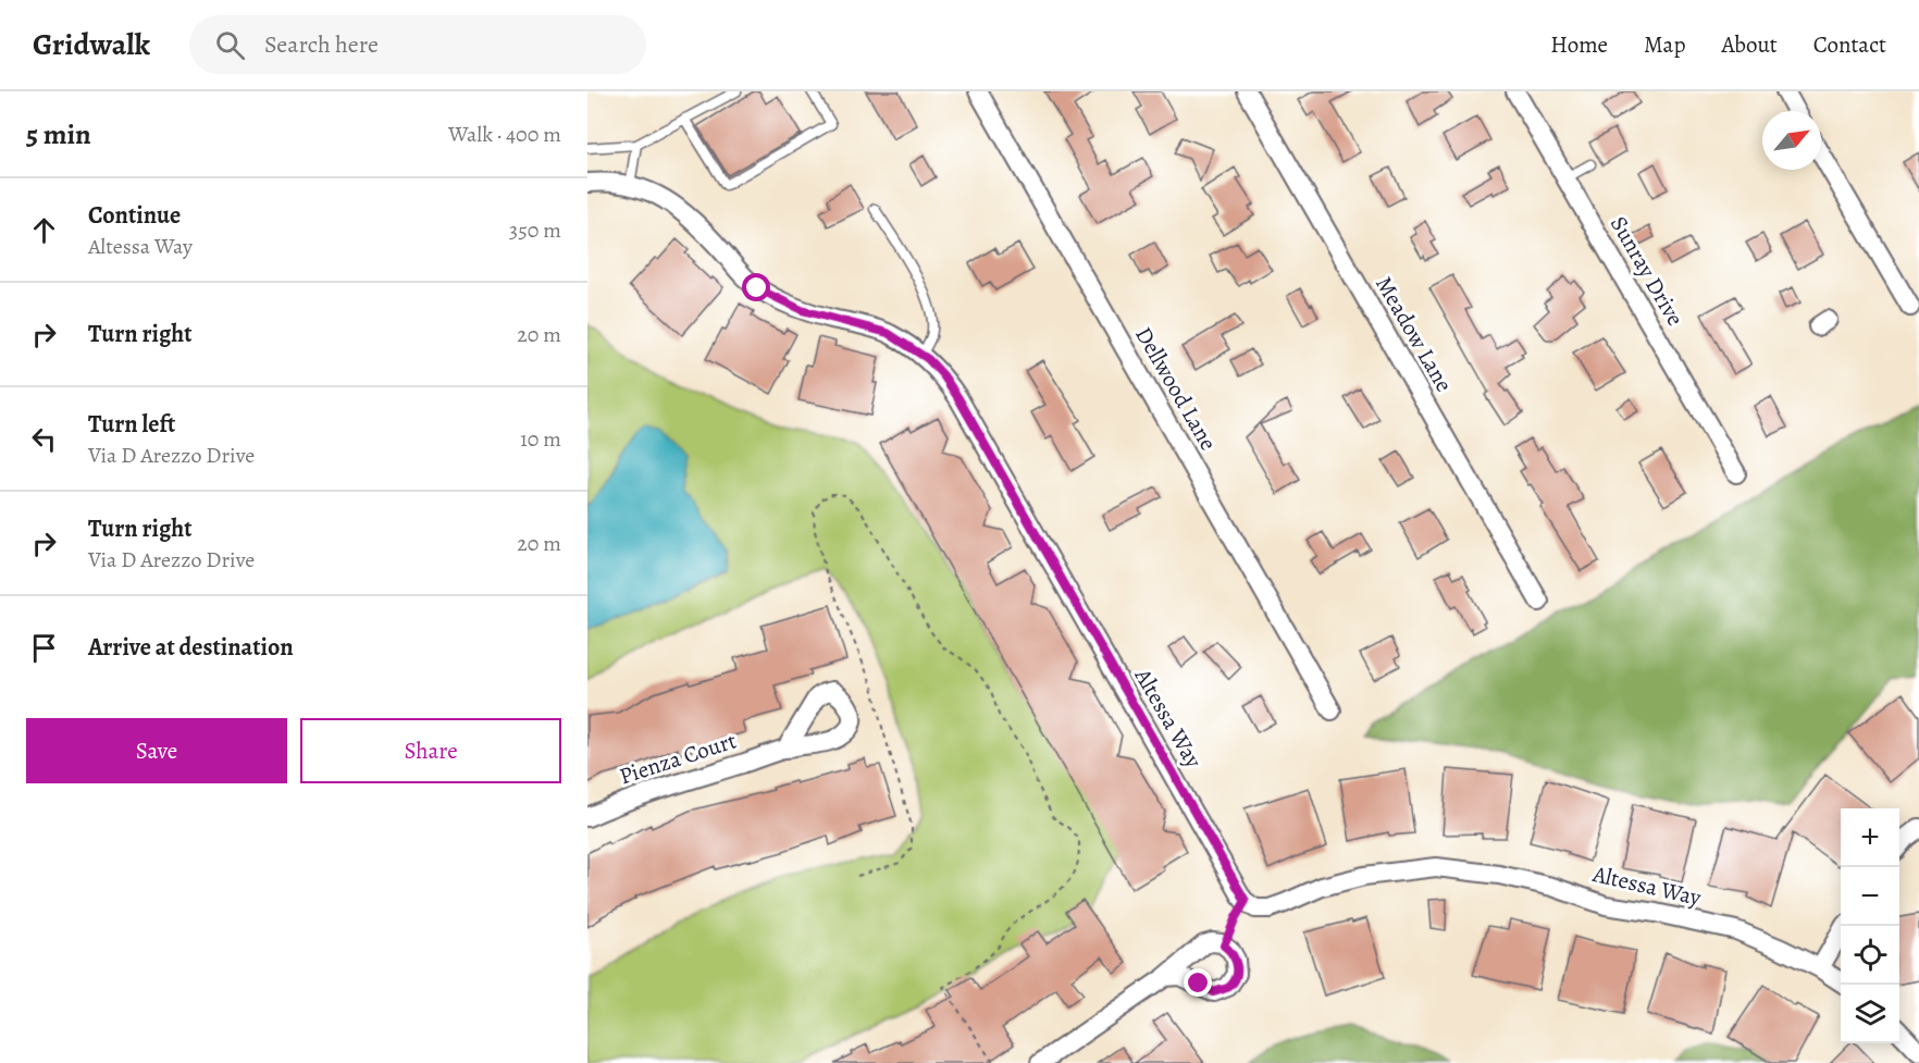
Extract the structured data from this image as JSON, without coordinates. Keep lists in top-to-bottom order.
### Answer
{
  "streets": {
    "street": [
      "Sunray Drive",
      "Meadow Lane",
      "Dellwood Lane",
      "Altessa Way",
      "Pienza Court"
    ]
  },
  "north": "top right",
  "page": {
    "header": "Gridwalk",
    "search": "Search here",
    "nav": [
      "Home",
      "Map",
      "About",
      "Contact"
    ],
    "heading": ["5 min", "Walk · 400 m"],
    "list": [
      ["Continue", "Altessa Way", "350 m"],
      ["Turn right", "20 m"],
      ["Turn left", "Via D Arezzo Drive", "10 m"],
      ["Turn right", "Via D Arezzo Drive", "20 m"],
      "Arrive at destination"
    ],
    "buttons": ["Save", "Share"],
    "map_buttons": ["+", "−"]
  }
}
